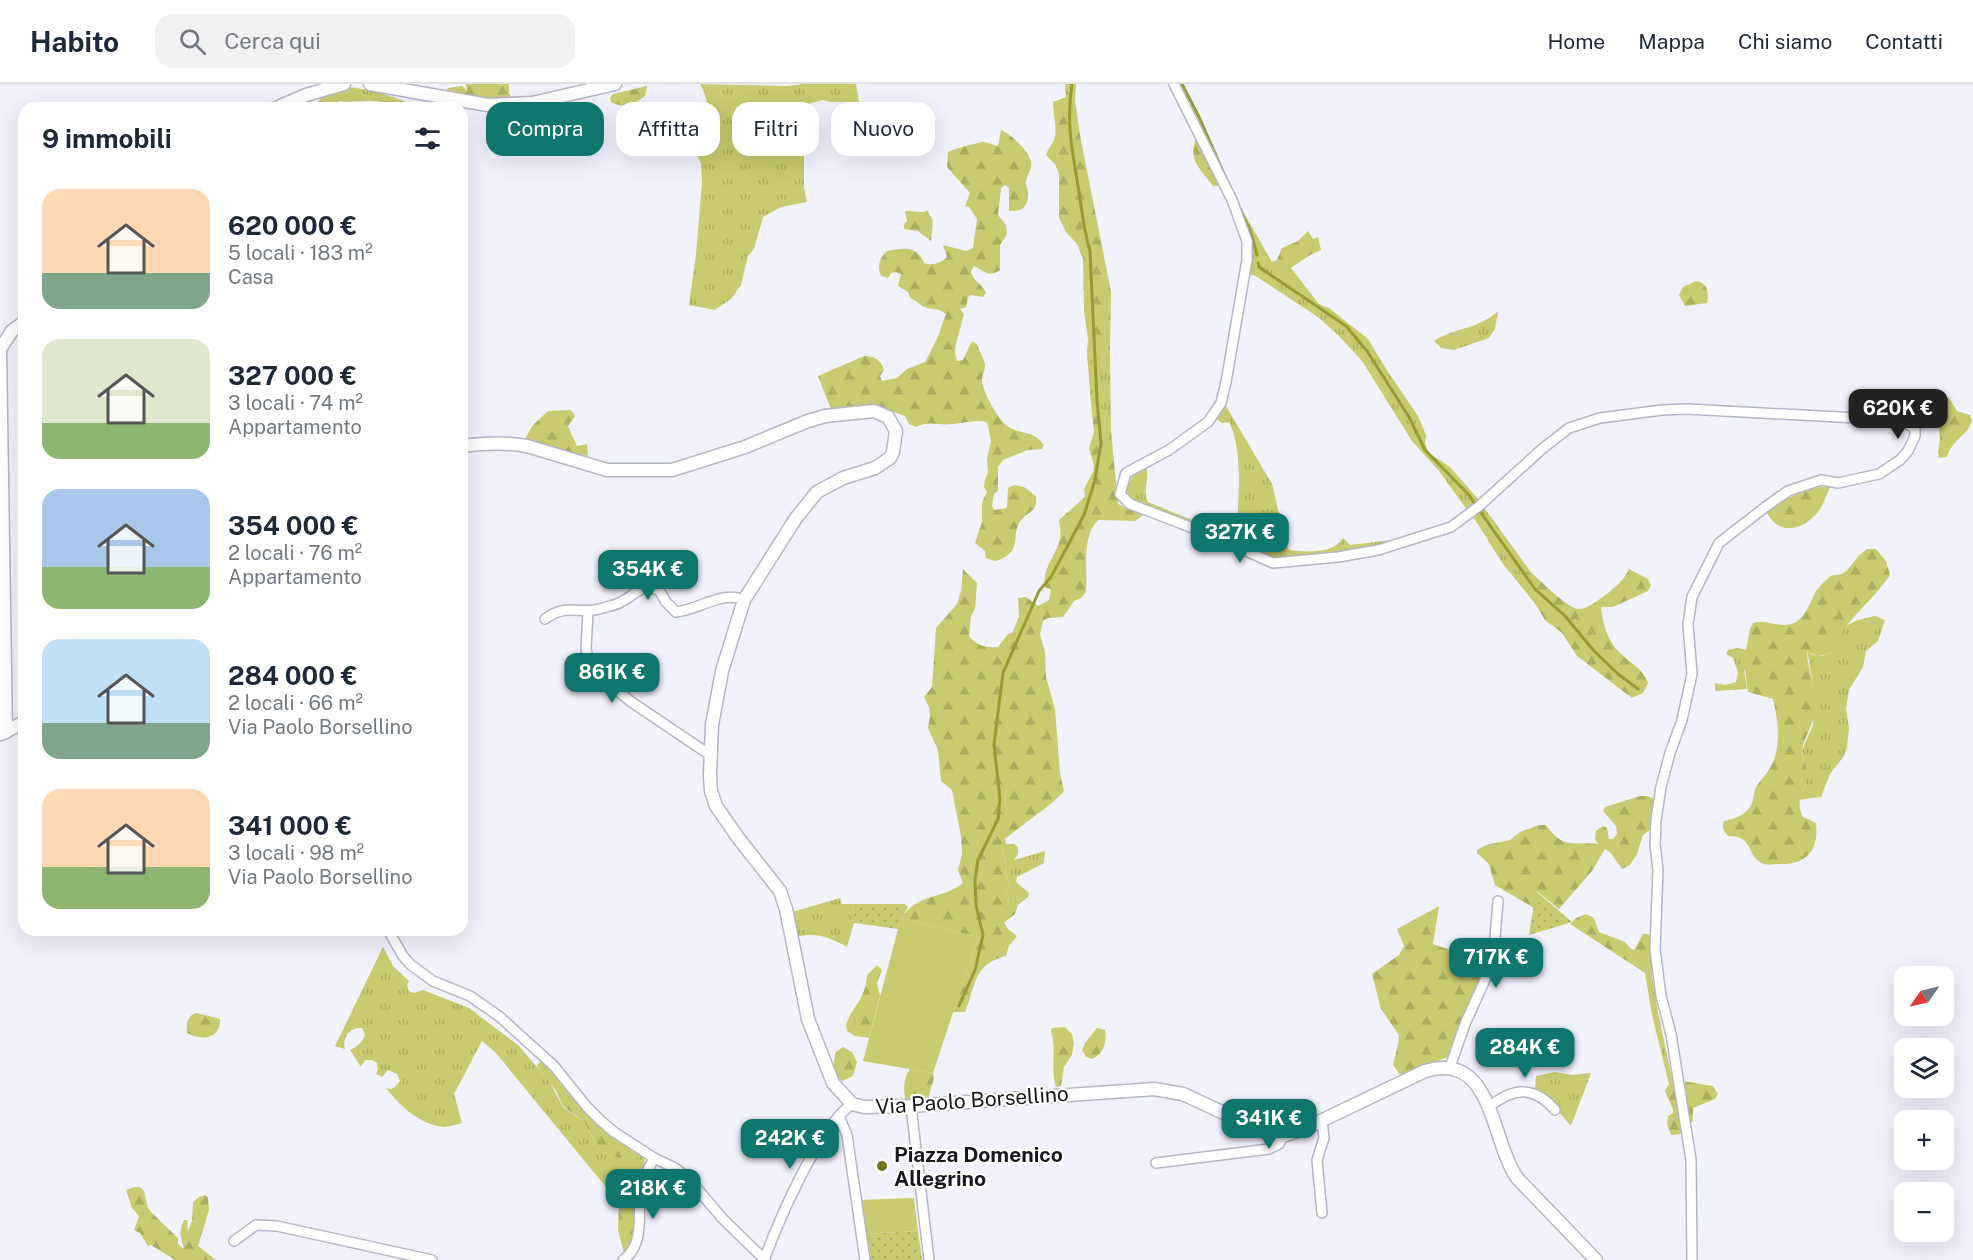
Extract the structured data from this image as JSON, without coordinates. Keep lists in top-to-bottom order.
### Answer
{
  "streets": {
    "street": ["Via Paolo Borsellino"]
  },
  "places": ["Piazza Domenico Allegrino"],
  "north": "bottom left",
  "page": {
    "header": "Habito",
    "search": "Cerca qui",
    "nav": [
      "Home",
      "Mappa",
      "Chi siamo",
      "Contatti"
    ],
    "chip": [
      "Compra",
      "Affitta",
      "Filtri",
      "Nuovo"
    ],
    "heading": "9 immobili",
    "list": [
      {
        "name": "620 000 €",
        "note": "5 locali · 183 m² · Casa"
      },
      {
        "name": "327 000 €",
        "note": "3 locali · 74 m² · Appartamento"
      },
      {
        "name": "354 000 €",
        "note": "2 locali · 76 m² · Appartamento"
      },
      {
        "name": "284 000 €",
        "note": "2 locali · 66 m² · Via Paolo Borsellino"
      },
      {
        "name": "341 000 €",
        "note": "3 locali · 98 m² · Via Paolo Borsellino"
      }
    ],
    "price": [
      "620K €",
      "327K €",
      "354K €",
      "861K €",
      "717K €",
      "284K €",
      "341K €",
      "242K €",
      "218K €"
    ],
    "map_buttons": ["+", "−"]
  }
}
